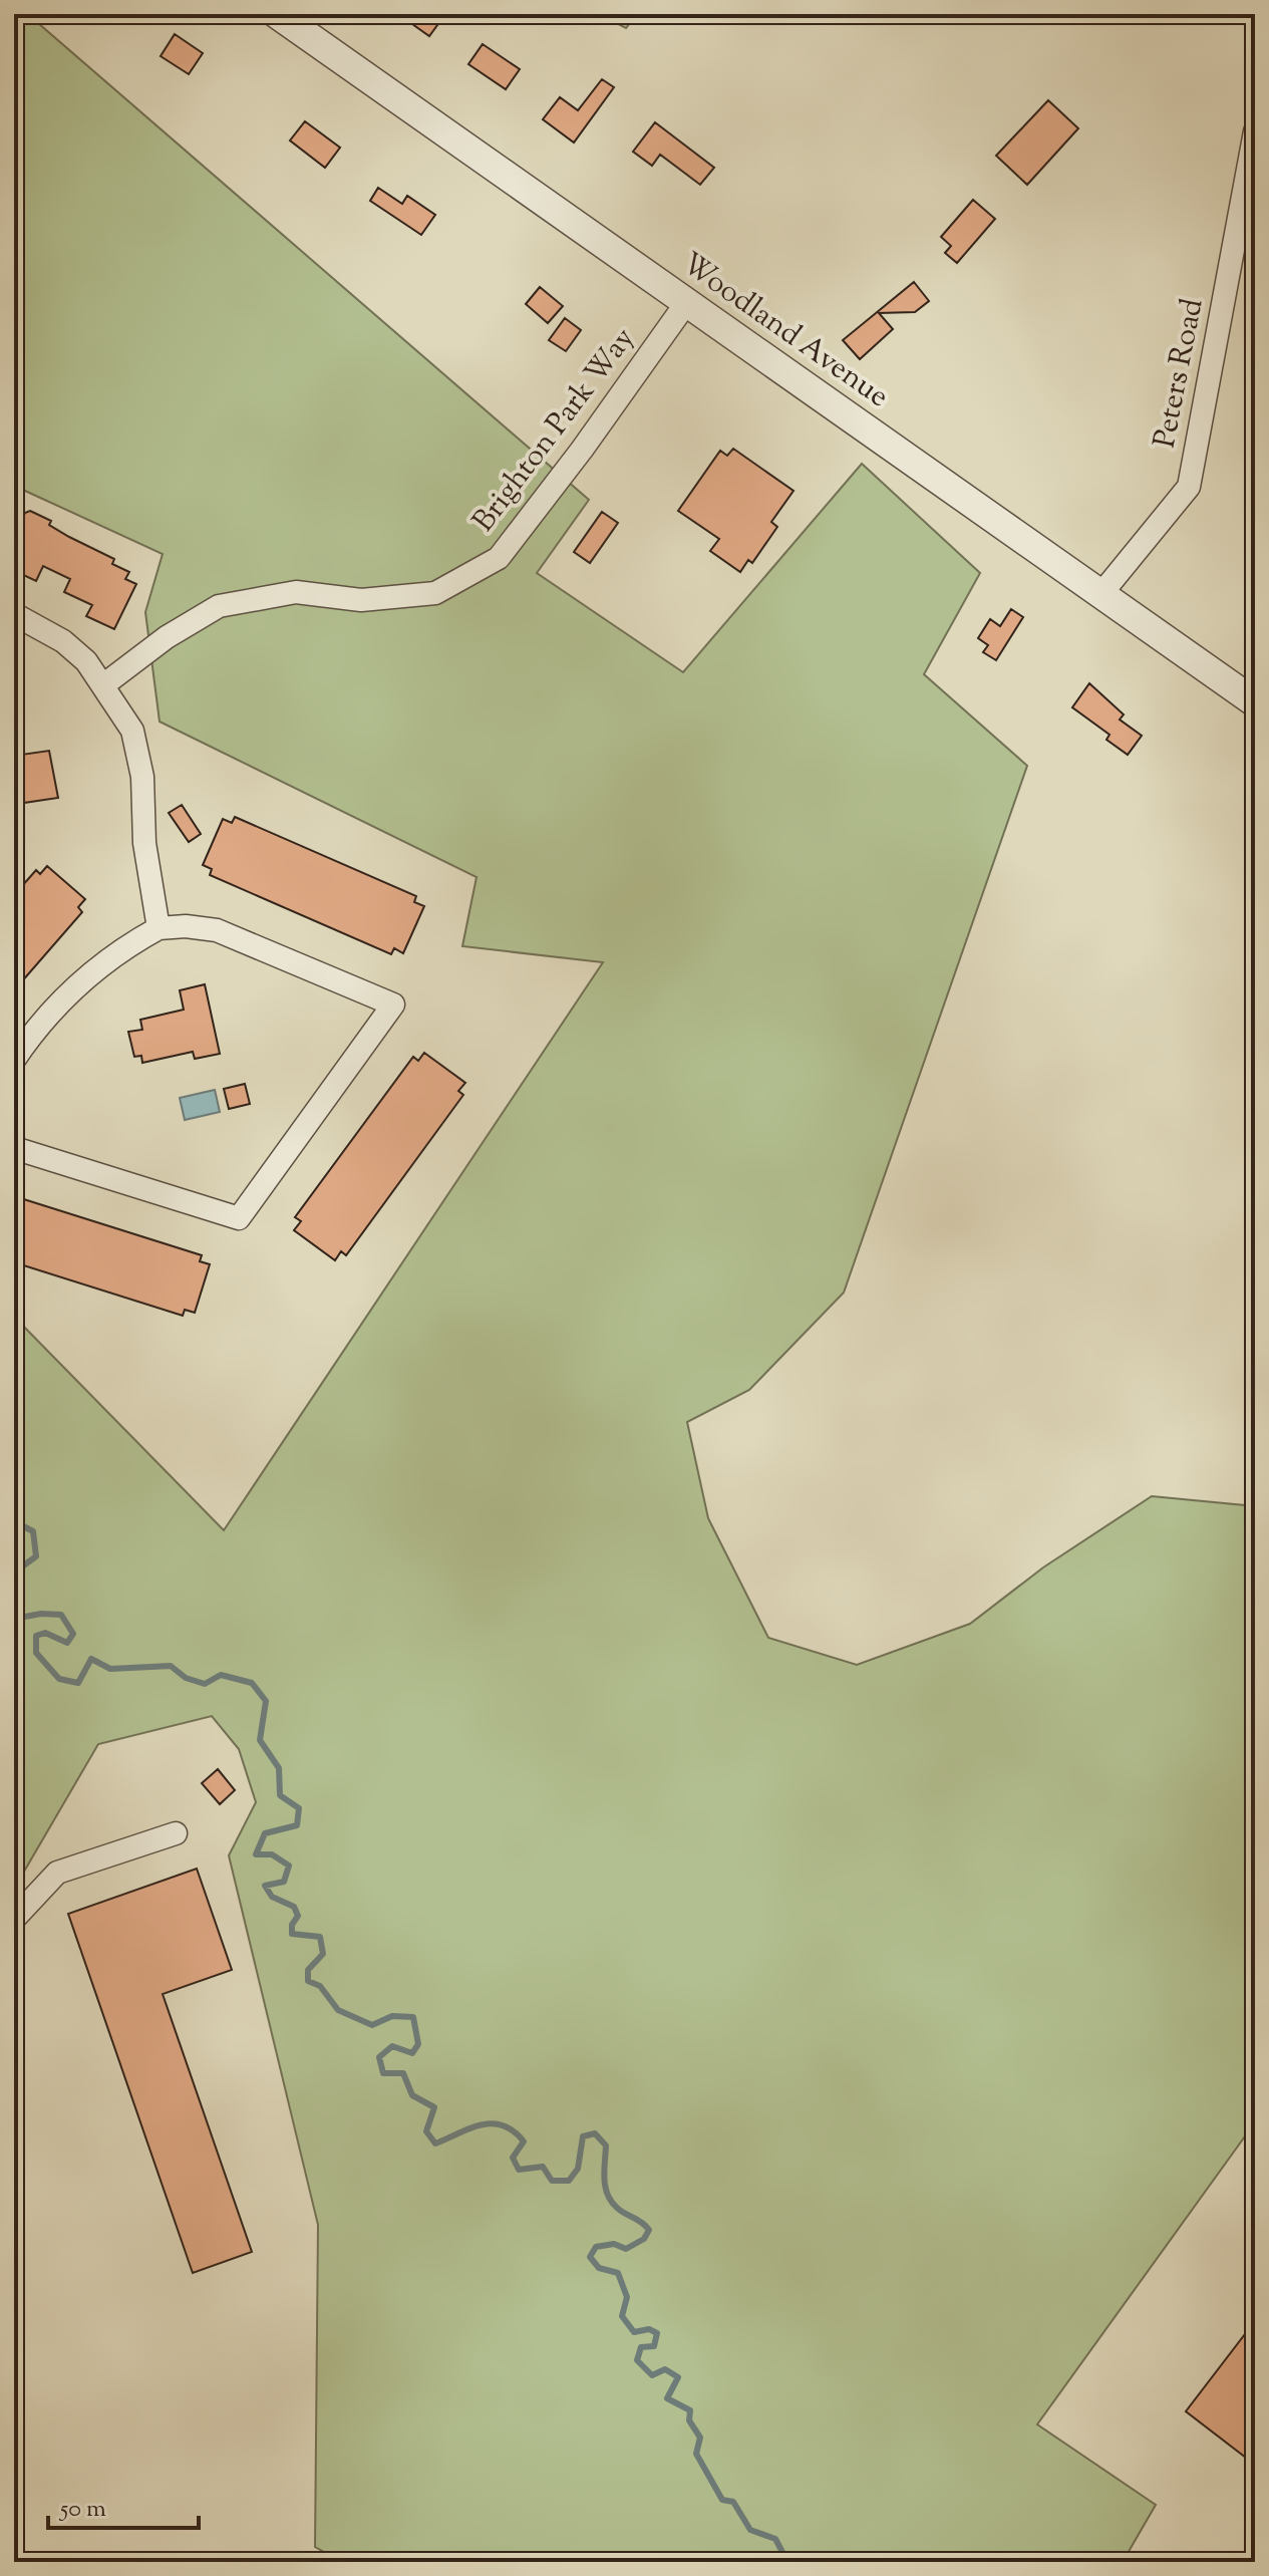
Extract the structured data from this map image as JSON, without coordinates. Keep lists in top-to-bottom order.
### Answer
{
  "streets": {
    "street": ["Woodland Avenue", "Peters Road", "Brighton Park Way"]
  },
  "crossings": [
    ["Woodland Avenue", "Peters Road"],
    ["Woodland Avenue", "Brighton Park Way"]
  ],
  "scale_bar": "50 m"
}
